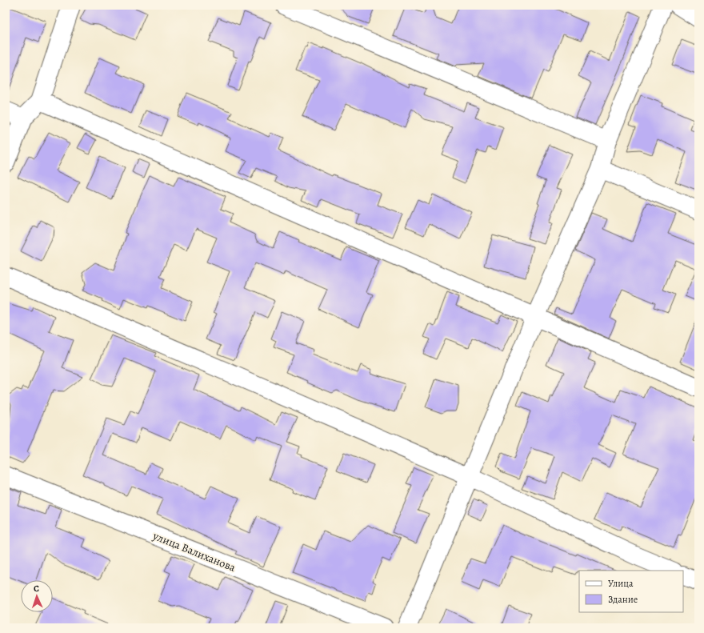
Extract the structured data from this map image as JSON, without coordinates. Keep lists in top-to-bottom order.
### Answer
{
  "streets": {
    "street": ["улица Валиханова"]
  },
  "legend": ["Улица", "Здание"],
  "north": "top"
}
